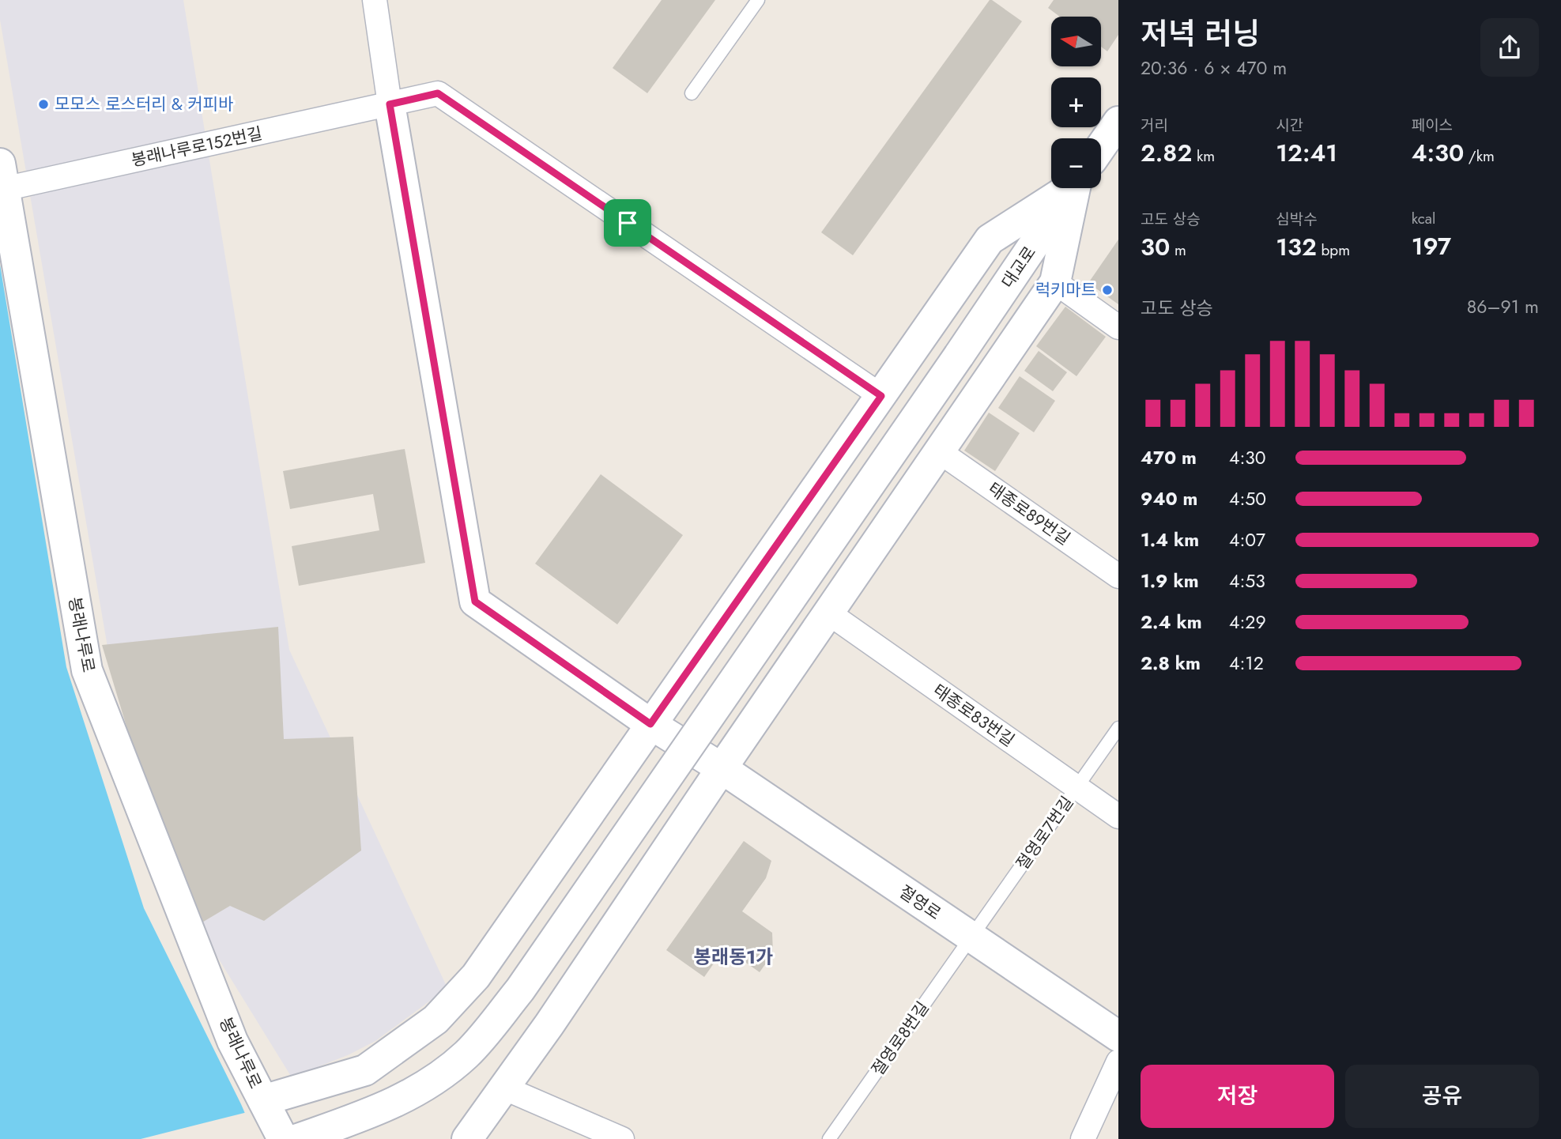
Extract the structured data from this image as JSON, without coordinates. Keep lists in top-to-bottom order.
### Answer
{
  "streets": {
    "main road": ["대교로", "봉래나루로", "절영로"],
    "street": ["봉래나루로152번길", "태종로89번길", "태종로83번길"],
    "lane": ["절영로7번길", "절영로8번길"]
  },
  "crossings": [
    ["봉래나루로152번길", "봉래나루로"],
    ["봉래나루로152번길", "절영로"],
    ["태종로83번길", "절영로7번길"],
    ["절영로7번길", "절영로"],
    ["절영로7번길", "절영로8번길"],
    ["절영로", "절영로8번길"]
  ],
  "districts": ["봉래동1가"],
  "places": ["모모스 로스터리 & 커피바", "럭키마트"],
  "north": "left",
  "page": {
    "heading": ["저녁 러닝", "20:36 · 6 × 470 m"],
    "map_buttons": ["+", "−"],
    "stats": [
      ["거리", "2.82 km"],
      ["시간", "12:41"],
      ["페이스", "4:30 /km"],
      ["고도 상승", "30 m"],
      ["심박수", "132 bpm"],
      ["kcal", "197"]
    ],
    "chart": ["고도 상승", "86–91 m"],
    "list": [
      {
        "name": "470 m",
        "note": "4:30"
      },
      {
        "name": "940 m",
        "note": "4:50"
      },
      {
        "name": "1.4 km",
        "note": "4:07"
      },
      {
        "name": "1.9 km",
        "note": "4:53"
      },
      {
        "name": "2.4 km",
        "note": "4:29"
      },
      {
        "name": "2.8 km",
        "note": "4:12"
      }
    ],
    "buttons": ["저장", "공유"]
  }
}
